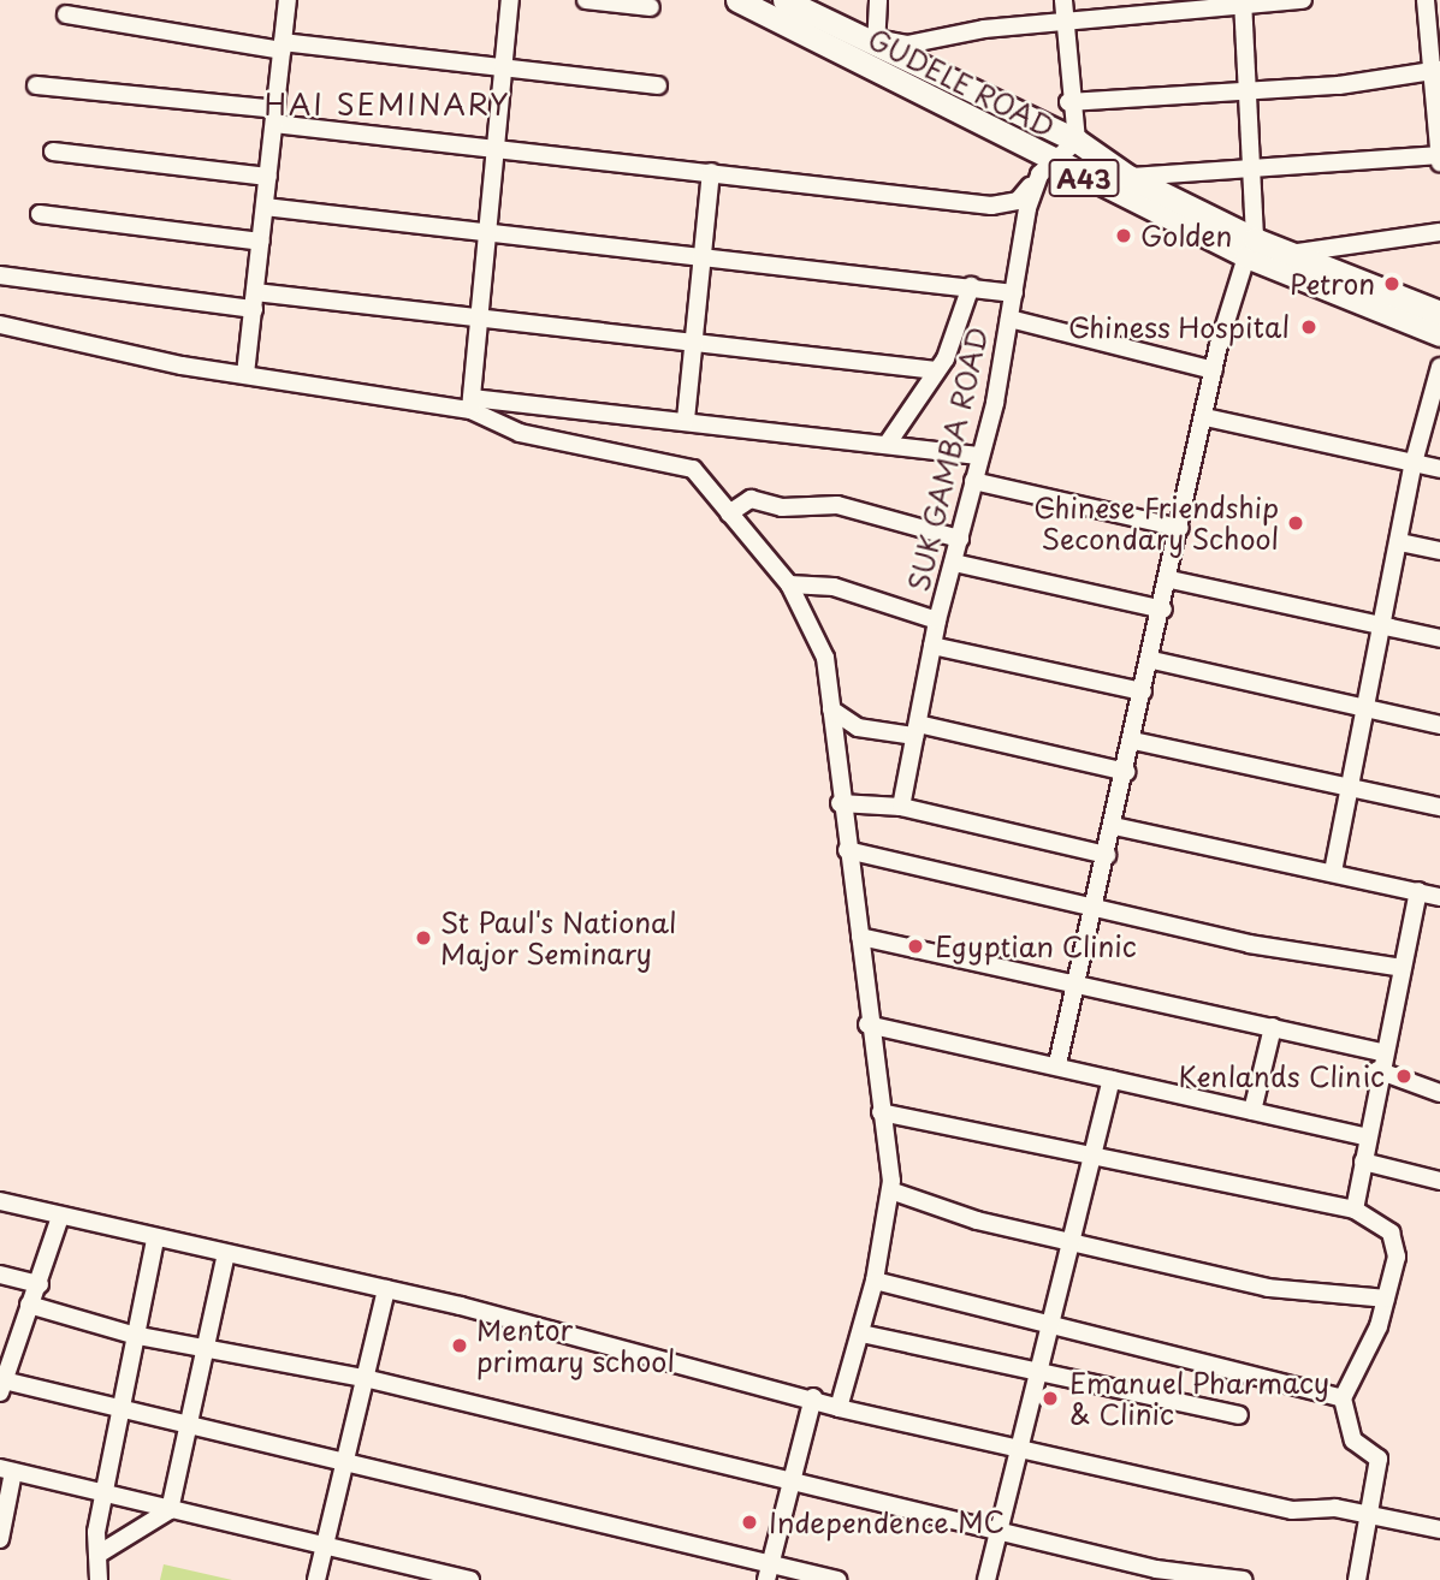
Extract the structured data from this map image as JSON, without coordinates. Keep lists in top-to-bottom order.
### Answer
{
  "streets": {
    "highway": ["GUDELE ROAD", "A43"],
    "street": ["SUK GAMBA ROAD"]
  },
  "crossings": [
    ["GUDELE ROAD", "SUK GAMBA ROAD"]
  ],
  "districts": ["HAI SEMINARY"],
  "places": [
    "Golden",
    "Petron",
    "Chiness Hospital",
    "Chinese Friendship Secondary School",
    "St Paul's National Major Seminary",
    "Egyptian Clinic",
    "Kenlands Clinic",
    "Mentor primary school",
    "Emanuel Pharmacy & Clinic",
    "Independence MC"
  ]
}
